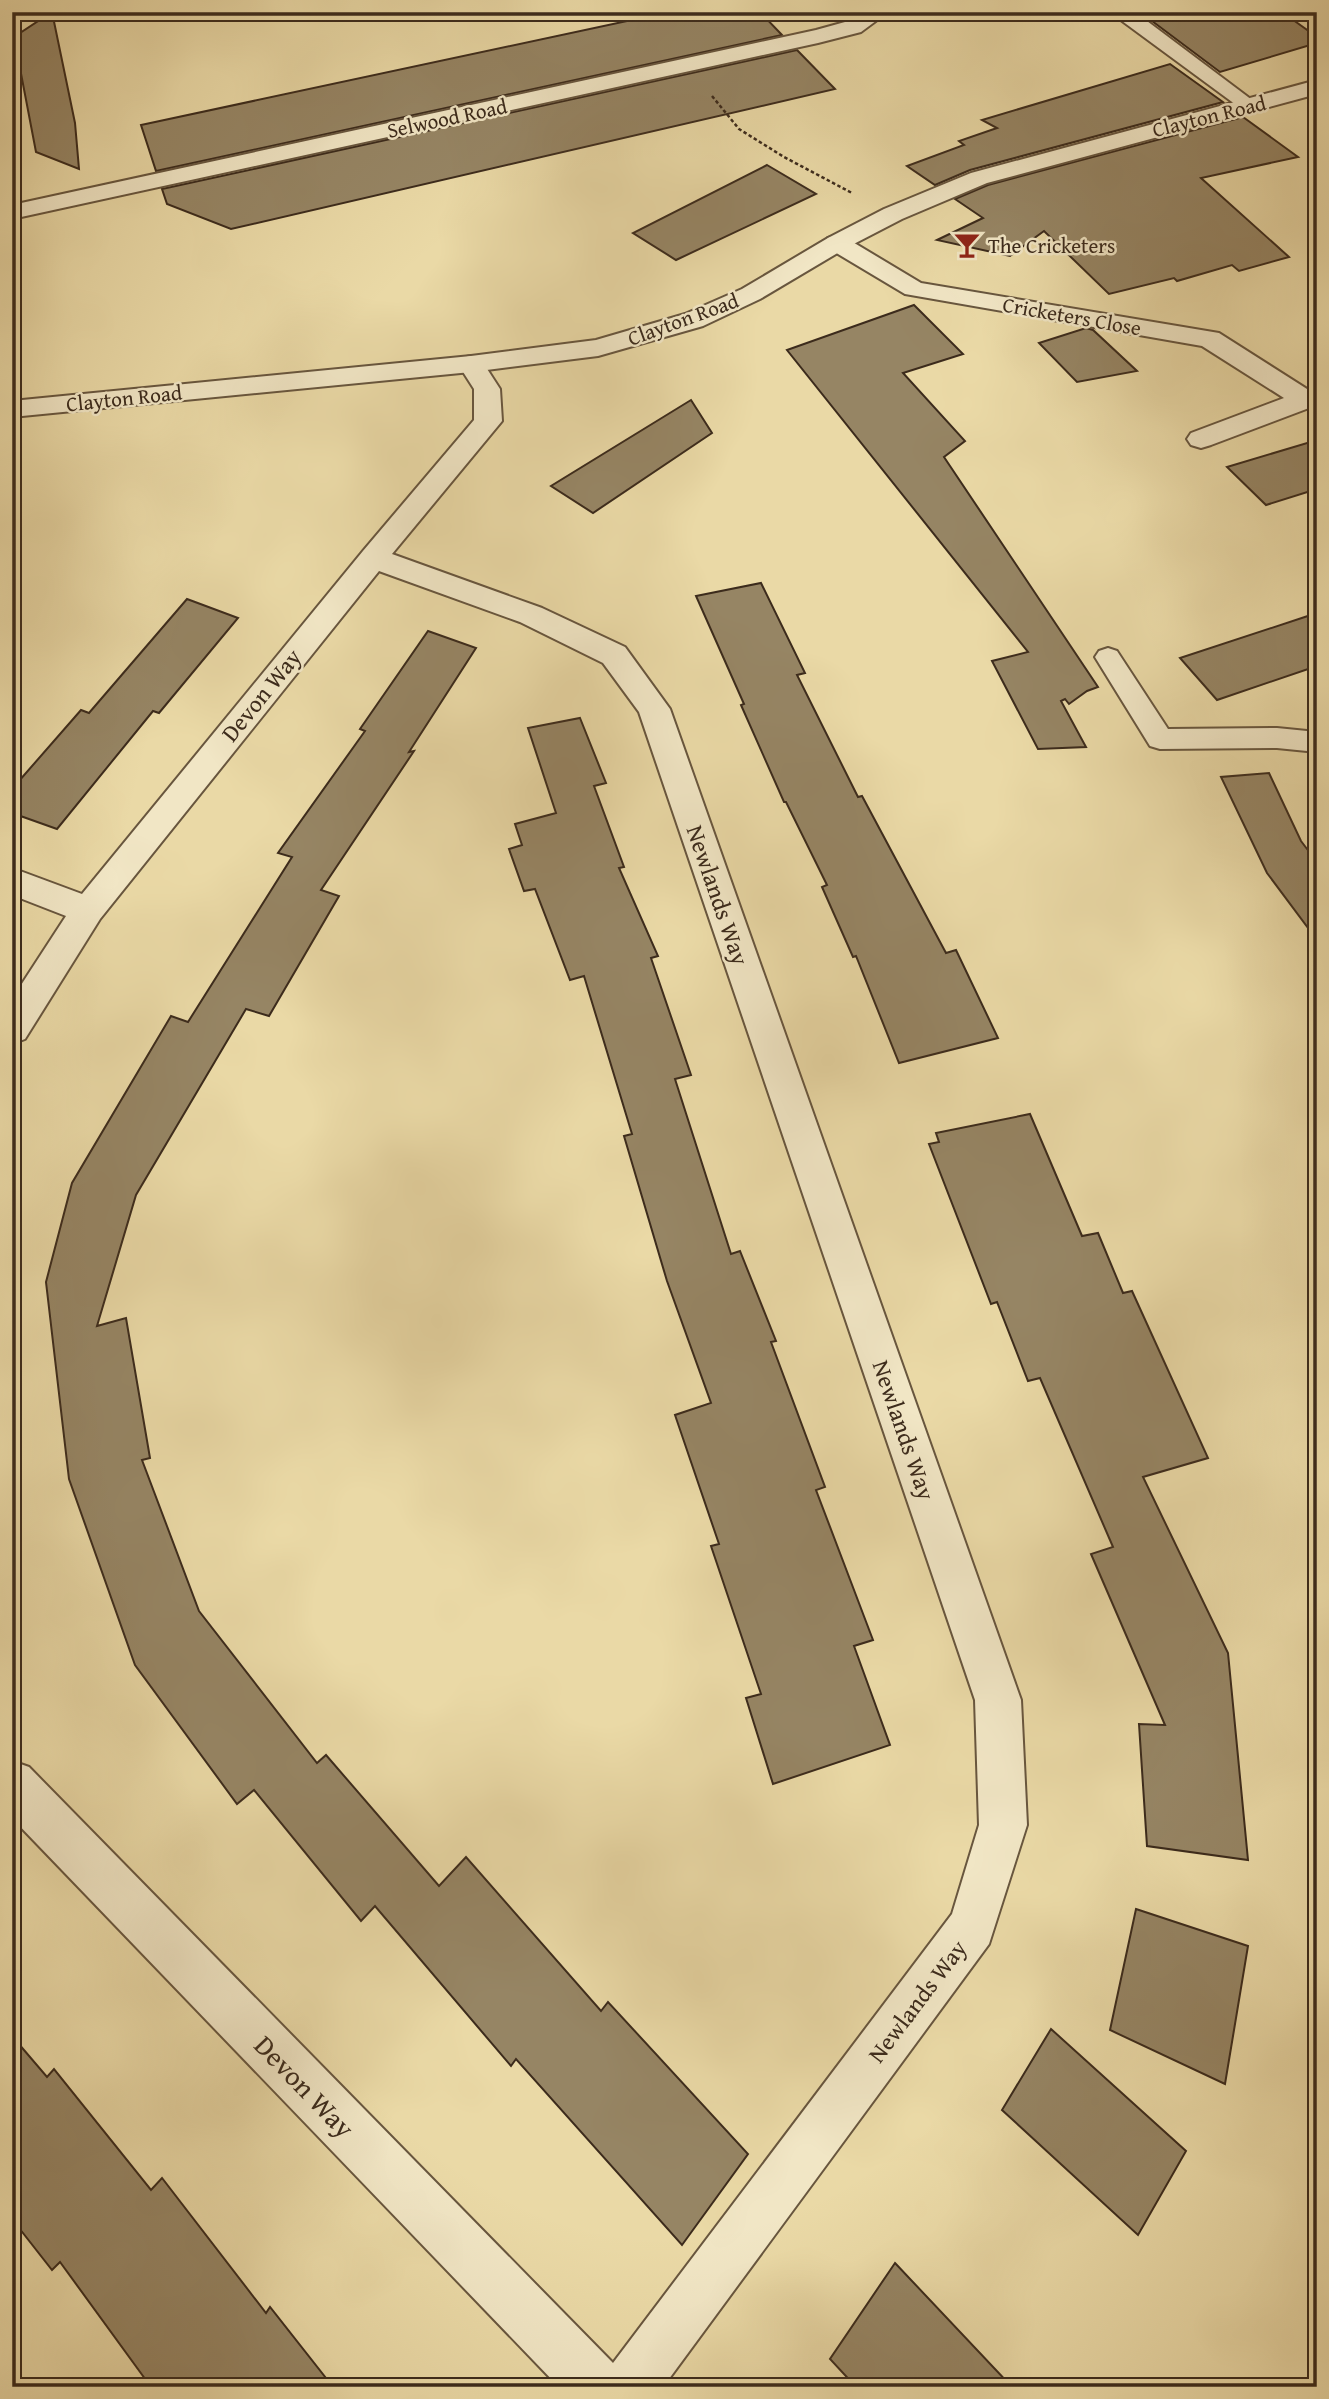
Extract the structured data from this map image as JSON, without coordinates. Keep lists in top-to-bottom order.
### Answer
{
  "streets": {
    "street": [
      "Clayton Road",
      "Selwood Road",
      "Cricketers Close",
      "Devon Way",
      "Newlands Way"
    ]
  },
  "crossings": [
    ["Clayton Road", "Cricketers Close"],
    ["Clayton Road", "Devon Way"],
    ["Devon Way", "Newlands Way"]
  ],
  "places": {
    "bar": ["The Cricketers"]
  }
}
